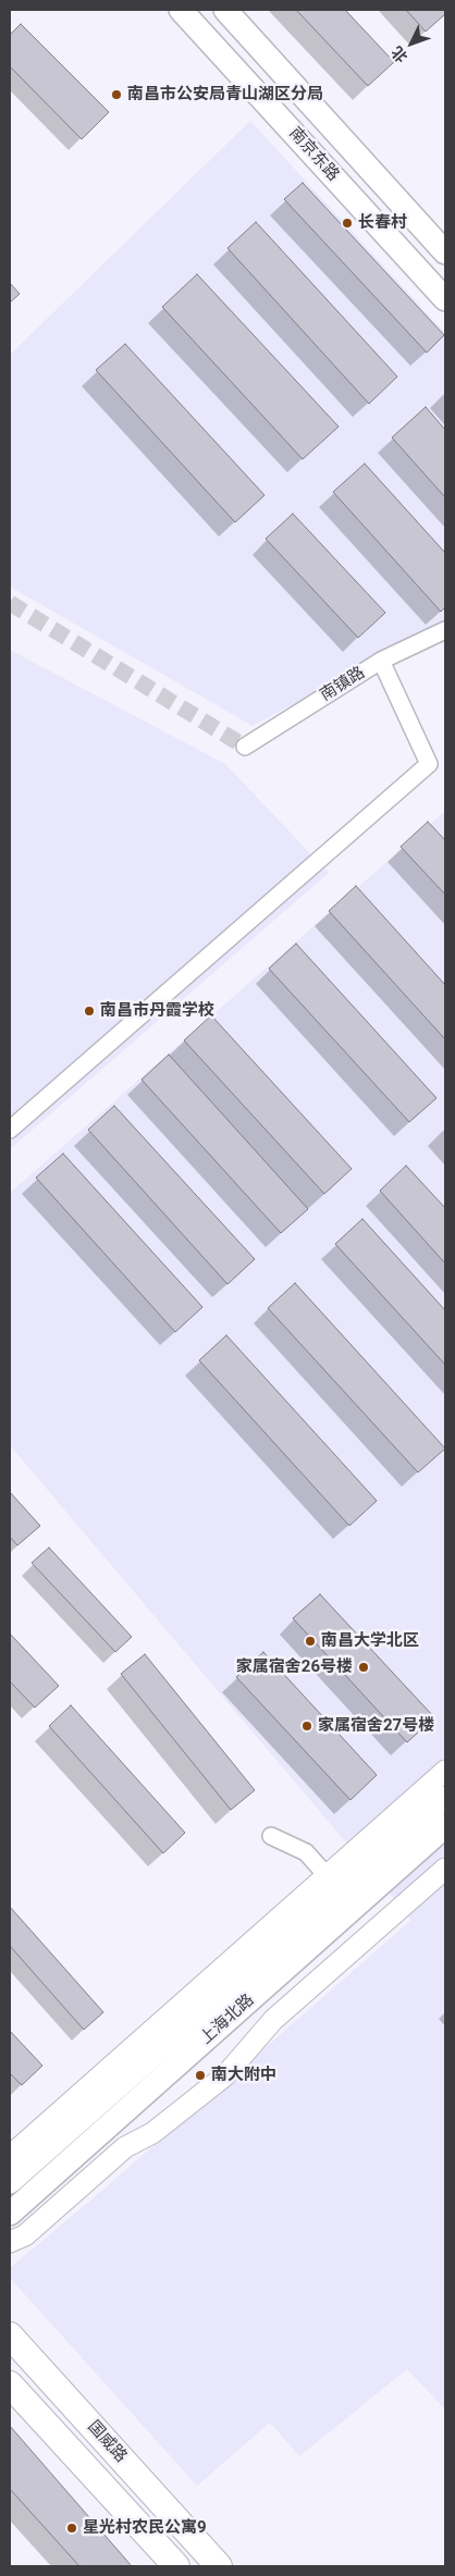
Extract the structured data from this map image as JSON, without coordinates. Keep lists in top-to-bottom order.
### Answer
{
  "streets": {
    "main road": ["南京东路", "上海北路", "国威路"],
    "street": ["南镇路"]
  },
  "places": [
    "南昌市公安局青山湖区分局",
    "长春村",
    "南昌市丹霞学校",
    "南昌大学北区",
    "家属宿舍26号楼",
    "家属宿舍27号楼",
    "南大附中",
    "星光村农民公寓9"
  ],
  "north": "bottom left"
}
